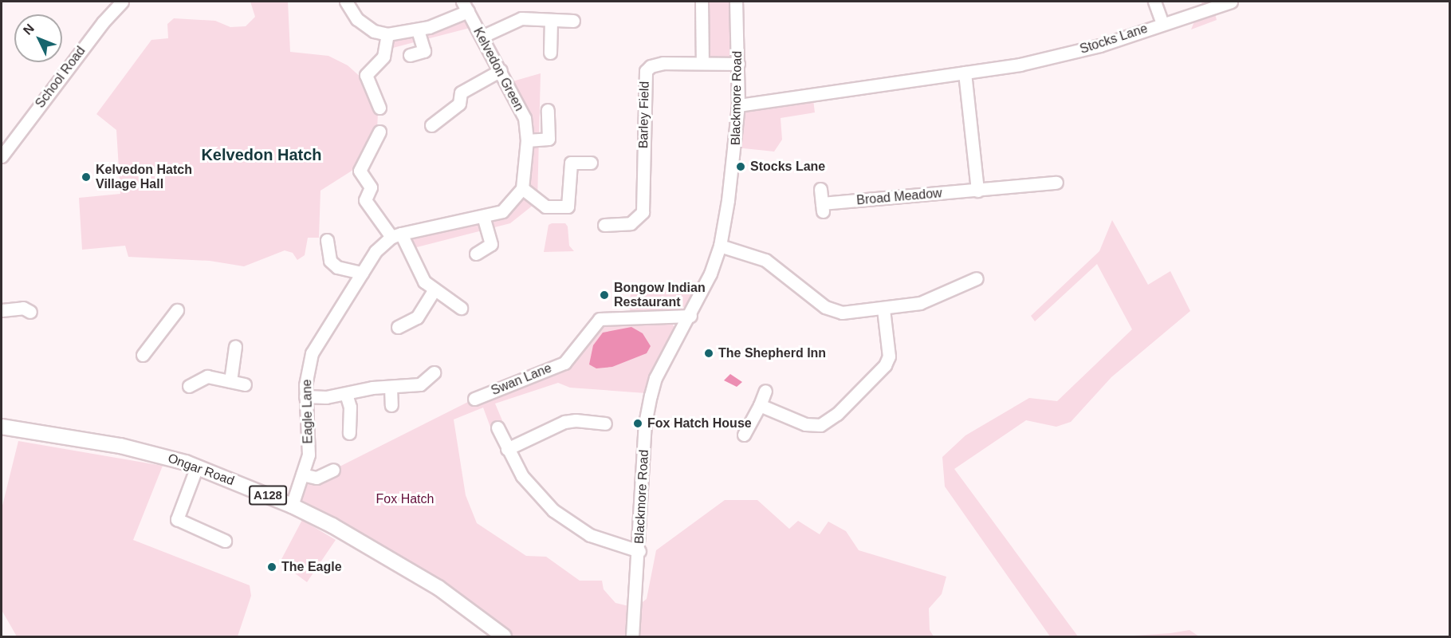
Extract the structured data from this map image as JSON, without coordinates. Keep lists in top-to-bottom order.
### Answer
{
  "streets": {
    "main road": ["Ongar Road", "A128"],
    "street": [
      "Stocks Lane",
      "Kelvedon Green",
      "School Road",
      "Blackmore Road",
      "Barley Field",
      "Broad Meadow",
      "Swan Lane",
      "Eagle Lane"
    ]
  },
  "crossings": [
    ["Stocks Lane", "Blackmore Road"],
    ["Blackmore Road", "Barley Field"],
    ["Blackmore Road", "Swan Lane"],
    ["Eagle Lane", "Ongar Road"]
  ],
  "districts": ["Kelvedon Hatch"],
  "parks": ["Fox Hatch"],
  "places": [
    "Stocks Lane",
    "Kelvedon Hatch Village Hall",
    "Bongow Indian Restaurant",
    "The Shepherd Inn",
    "Fox Hatch House",
    "The Eagle"
  ],
  "north": "top left"
}
